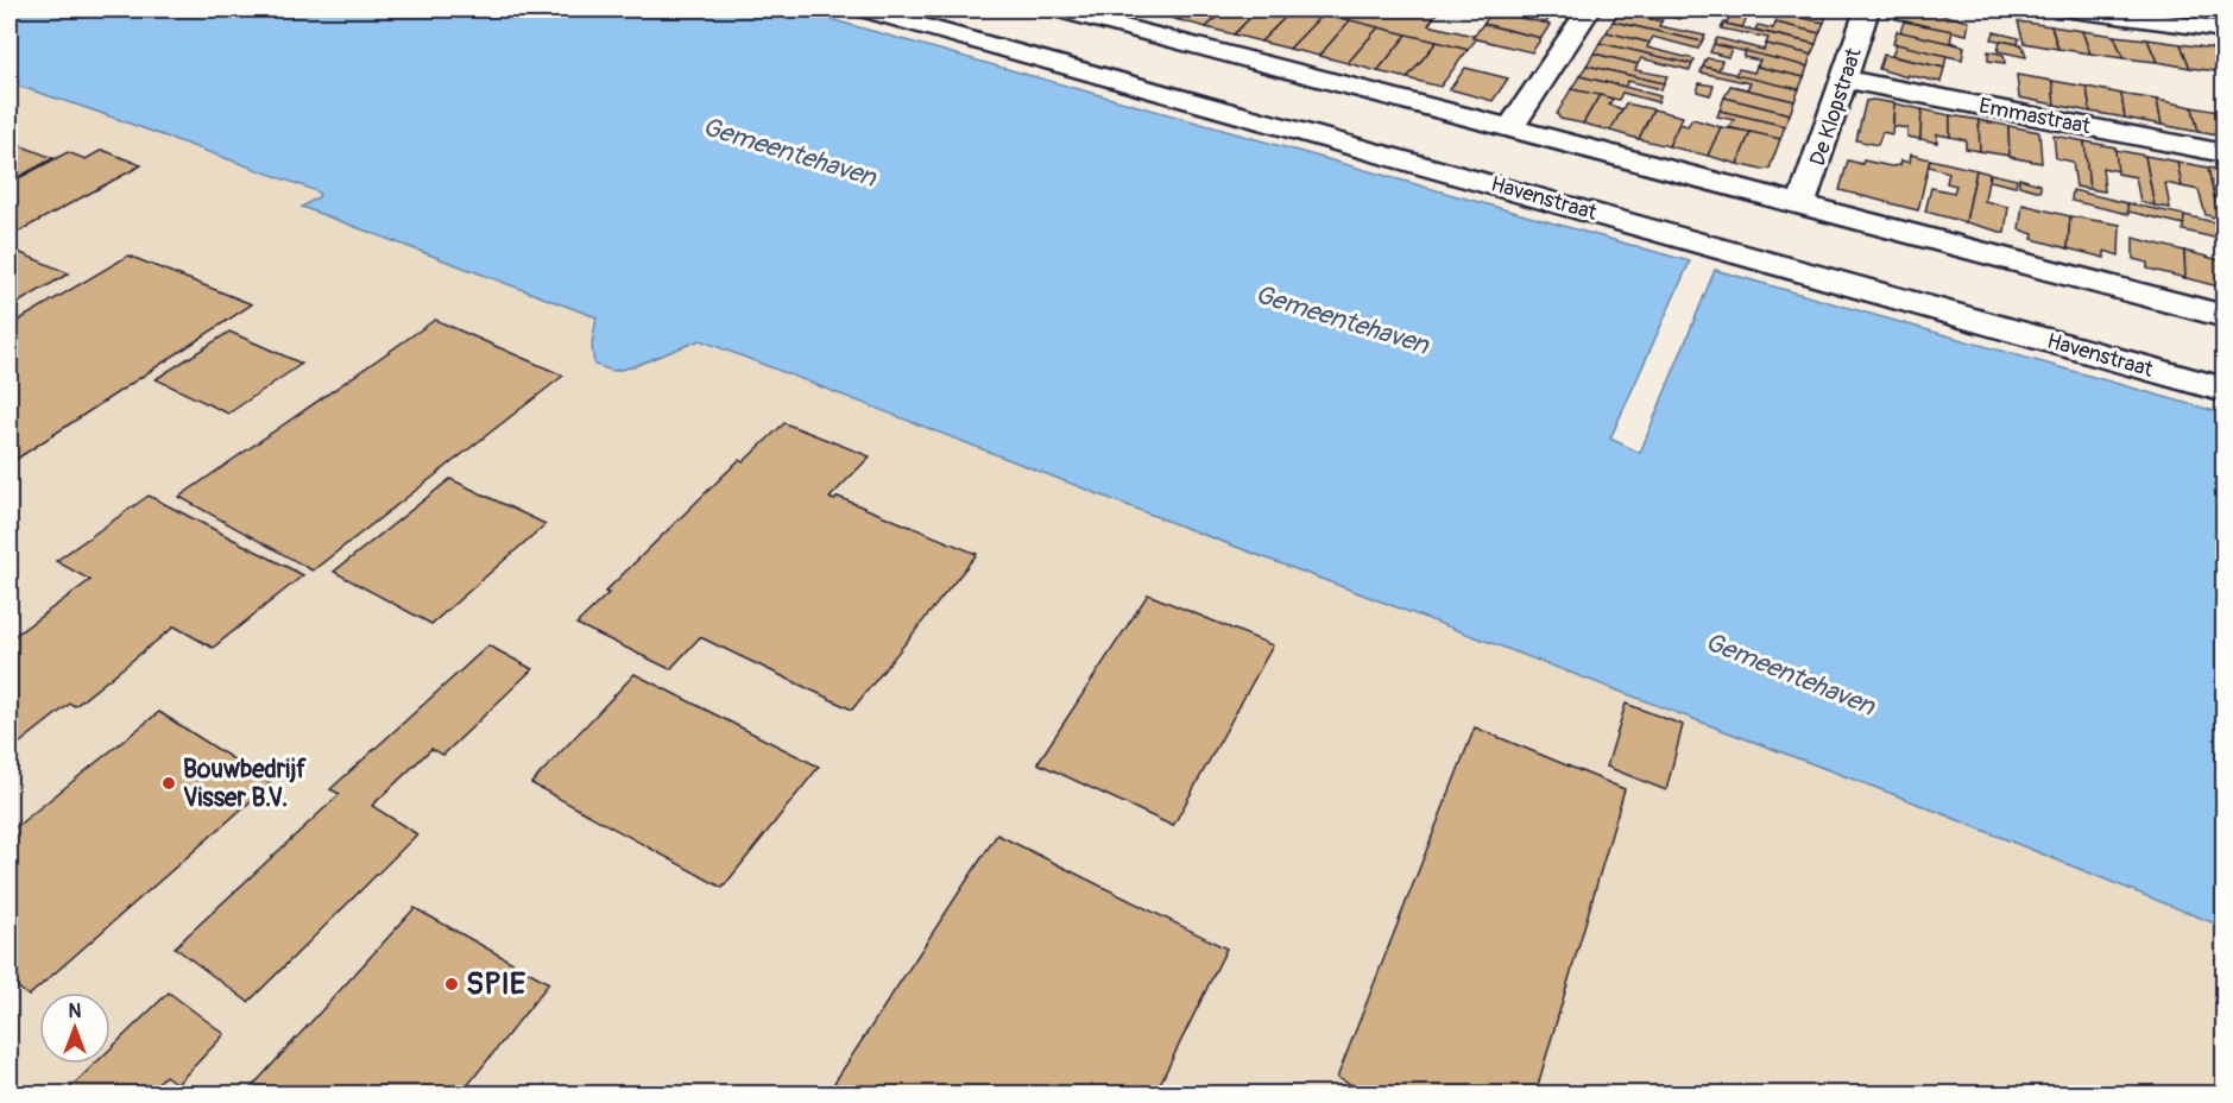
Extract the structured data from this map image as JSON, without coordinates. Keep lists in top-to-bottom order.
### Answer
{
  "streets": {
    "street": ["De Klopstraat", "Emmastraat", "Havenstraat"]
  },
  "crossings": [
    ["De Klopstraat", "Emmastraat"]
  ],
  "water": ["Gemeentehaven"],
  "places": ["Bouwbedrijf Visser B.V.", "SPIE"],
  "north": "top"
}
